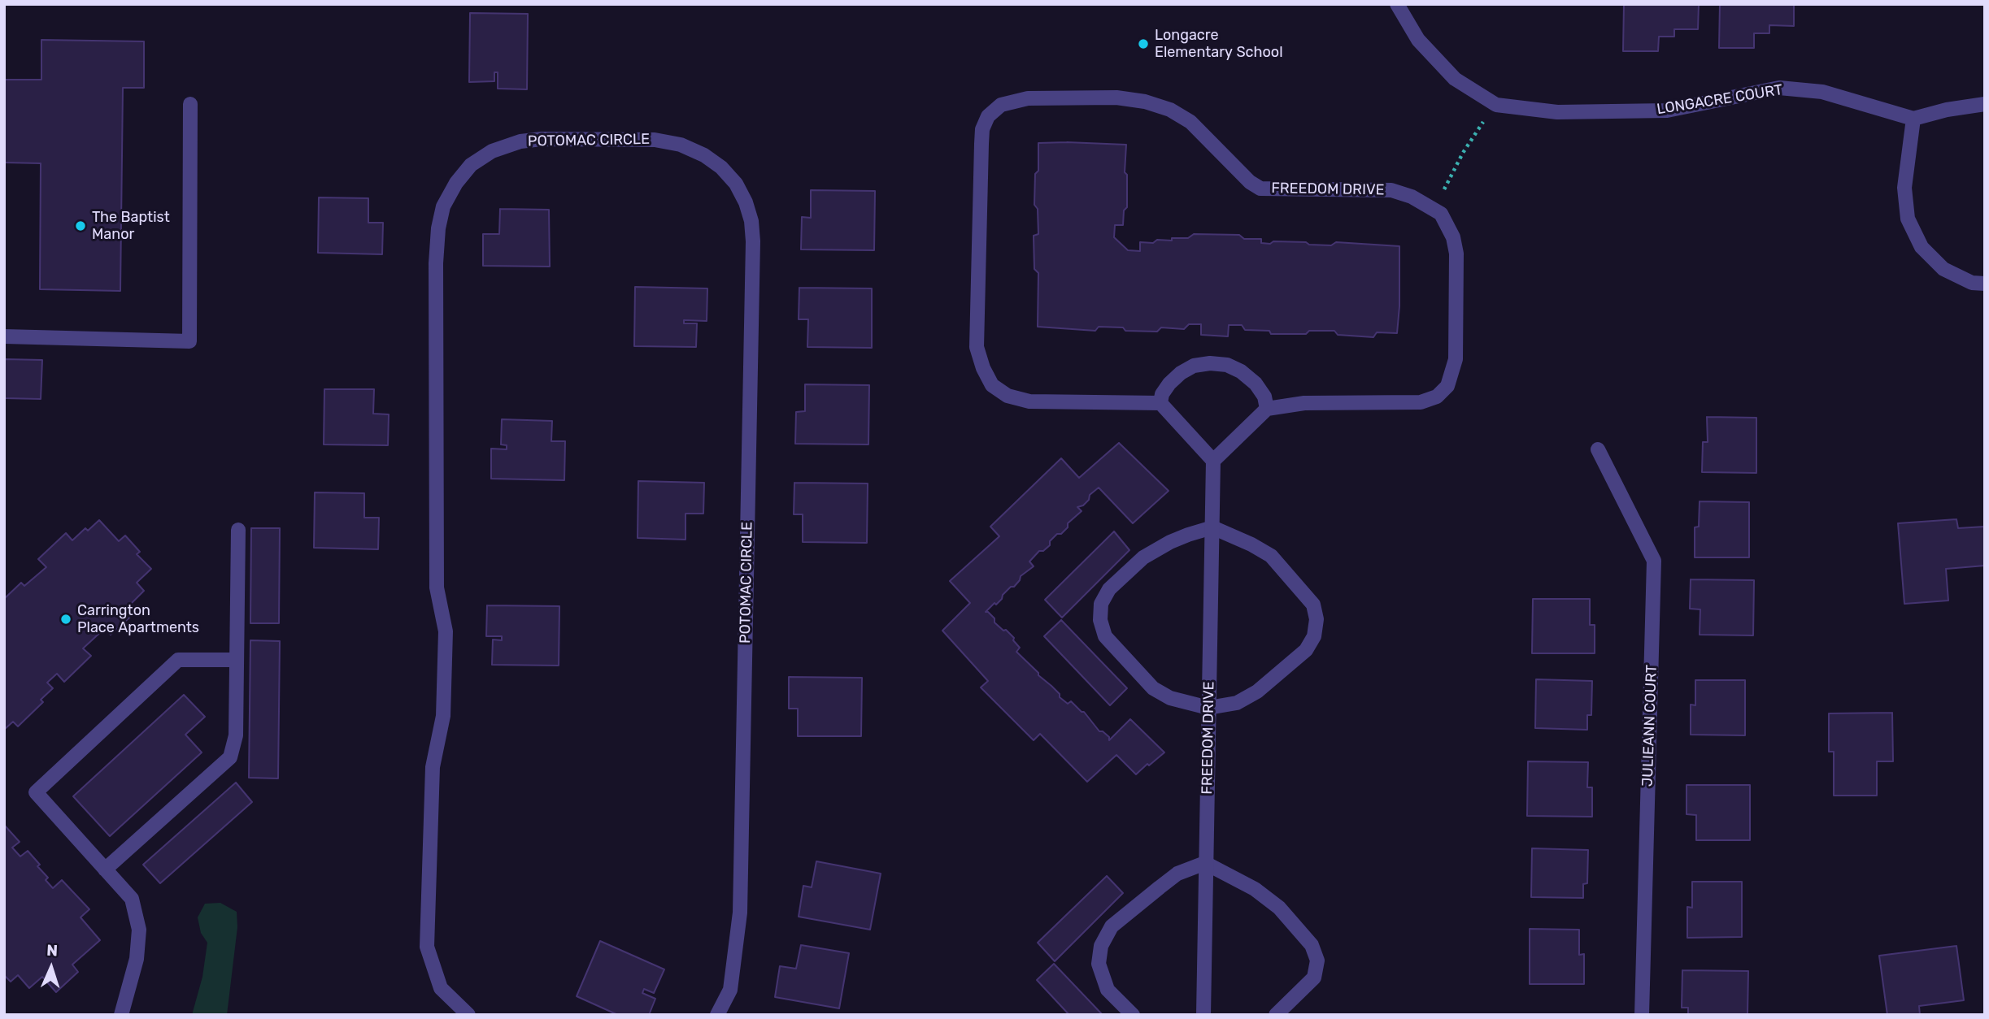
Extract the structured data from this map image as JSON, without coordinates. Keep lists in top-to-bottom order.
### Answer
{
  "streets": {
    "street": [
      "LONGACRE COURT",
      "POTOMAC CIRCLE",
      "FREEDOM DRIVE",
      "JULIEANN COURT"
    ]
  },
  "places": ["Longacre Elementary School", "The Baptist Manor", "Carrington Place Apartments"],
  "north": "top"
}
